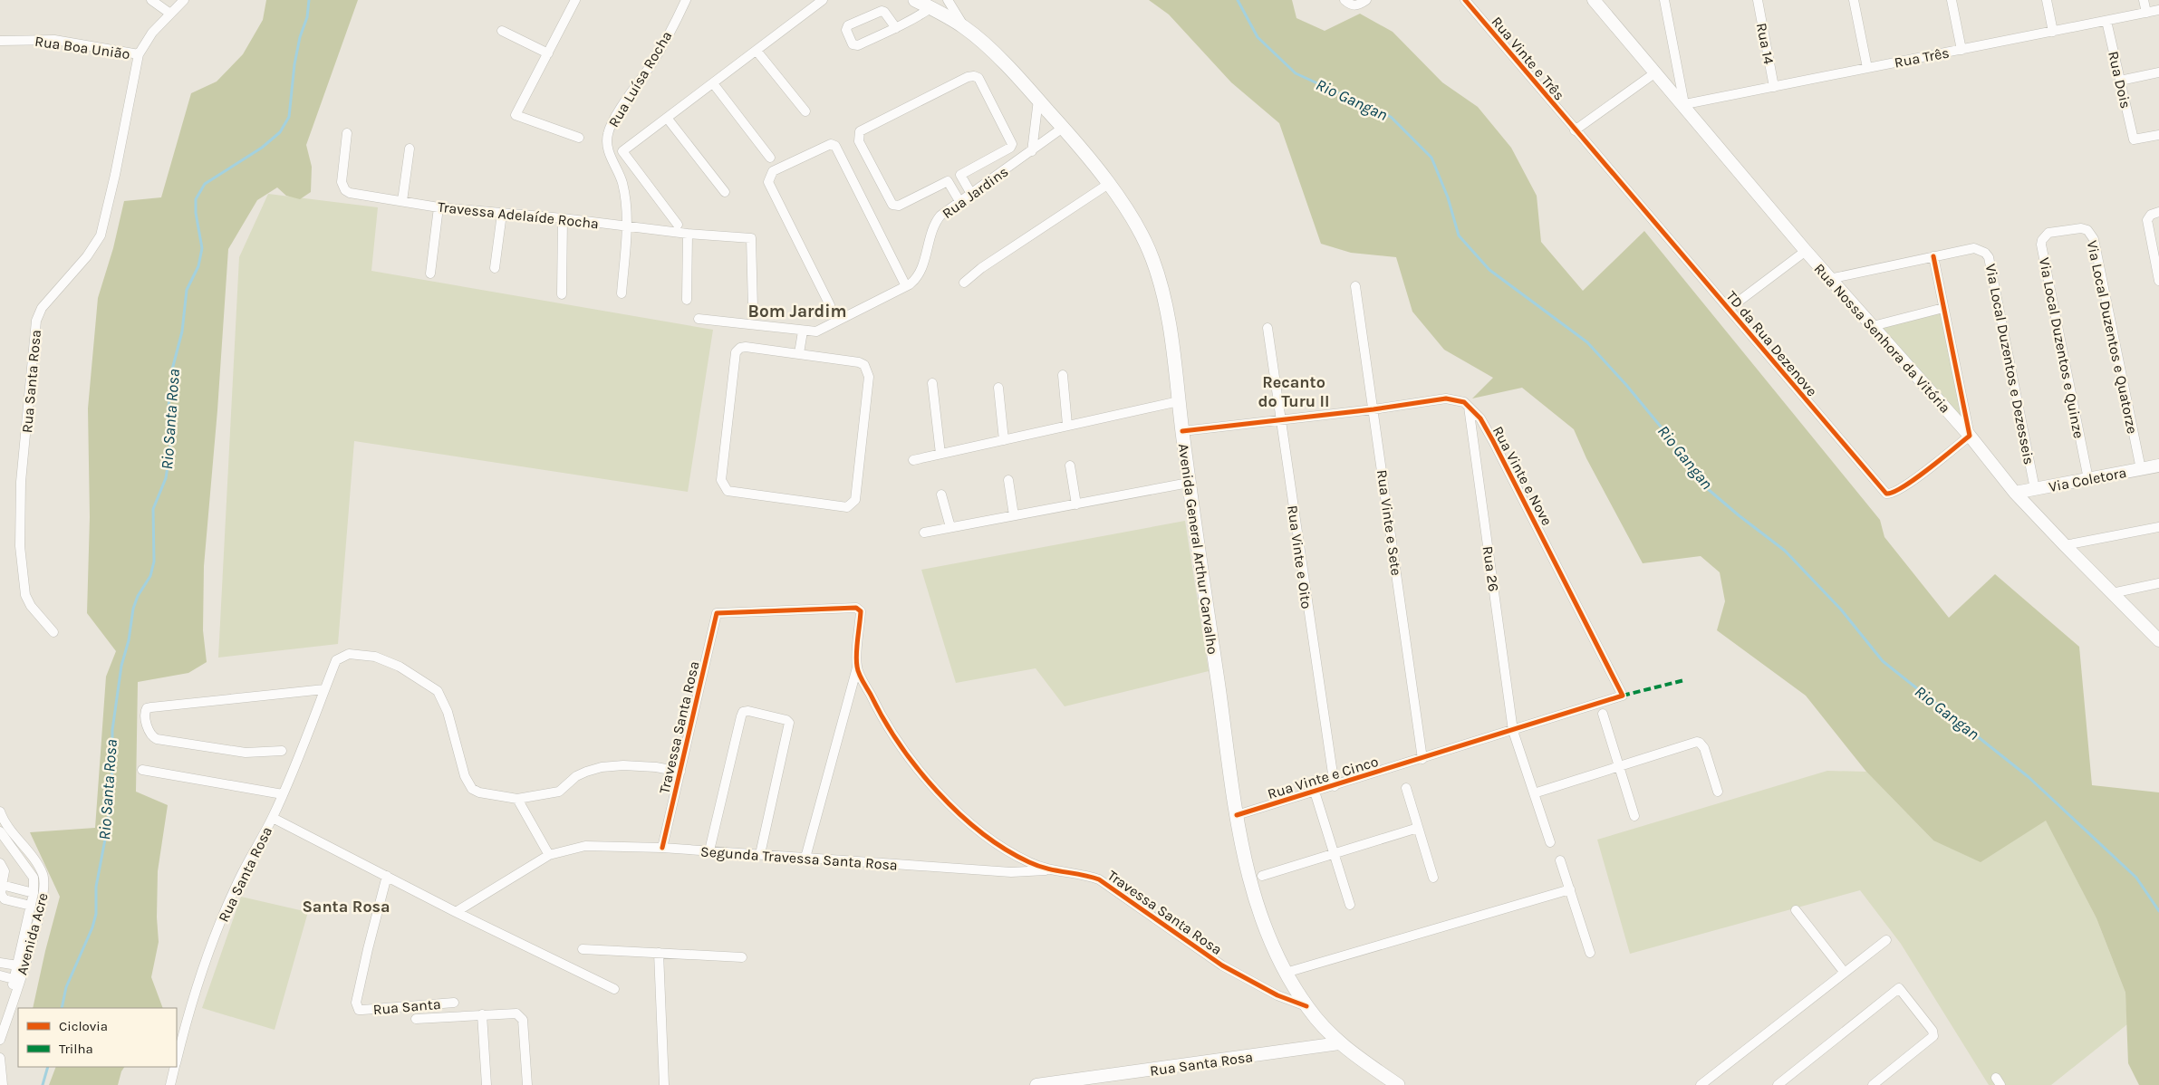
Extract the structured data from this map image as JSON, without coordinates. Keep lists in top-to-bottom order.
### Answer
{
  "streets": {
    "main road": ["Avenida General Arthur Carvalho"],
    "street": [
      "Rua 14",
      "Rua Boa União",
      "Rua Três",
      "Rua Vinte e Três",
      "Rua Luísa Rocha",
      "Rua Dois",
      "Rua Jardins",
      "Travessa Adelaíde Rocha",
      "Via Local Duzentos e Quatorze",
      "Rua Nossa Senhora da Vitória",
      "TD da Rua Dezenove",
      "Via Local Duzentos e Quinze",
      "Via Local Duzentos e Dezesseis",
      "Rua Santa Rosa",
      "Rua Vinte e Nove",
      "Via Coletora",
      "Rua Vinte e Sete",
      "Rua Vinte e Oito",
      "Rua 26",
      "Travessa Santa Rosa",
      "Rua Vinte e Cinco",
      "Segunda Travessa Santa Rosa",
      "Avenida Acre",
      "Rua Santa"
    ]
  },
  "crossings": [
    ["Rua 14", "Rua Três"],
    ["Rua Boa União", "Rua Santa Rosa"],
    ["Rua Três", "Rua Dois"],
    ["Rua Três", "Rua Nossa Senhora da Vitória"],
    ["Rua Vinte e Três", "TD da Rua Dezenove"],
    ["Rua Luísa Rocha", "Travessa Adelaíde Rocha"],
    ["Rua Jardins", "Avenida General Arthur Carvalho"],
    ["Via Local Duzentos e Quatorze", "Via Local Duzentos e Quinze"],
    ["Via Local Duzentos e Quatorze", "Via Coletora"],
    ["Rua Nossa Senhora da Vitória", "TD da Rua Dezenove"],
    ["Rua Nossa Senhora da Vitória", "Via Coletora"],
    ["Via Local Duzentos e Quinze", "Via Coletora"],
    ["Via Local Duzentos e Dezesseis", "Via Coletora"],
    ["Rua Santa Rosa", "Avenida General Arthur Carvalho"],
    ["Rua Santa Rosa", "Travessa Santa Rosa"],
    ["Rua Vinte e Nove", "Rua Vinte e Sete"],
    ["Rua Vinte e Nove", "Avenida General Arthur Carvalho"],
    ["Rua Vinte e Nove", "Rua Vinte e Oito"],
    ["Rua Vinte e Nove", "Rua 26"],
    ["Rua Vinte e Nove", "Rua Vinte e Cinco"],
    ["Rua Vinte e Sete", "Rua Vinte e Cinco"],
    ["Avenida General Arthur Carvalho", "Travessa Santa Rosa"],
    ["Avenida General Arthur Carvalho", "Rua Vinte e Cinco"],
    ["Rua Vinte e Oito", "Rua Vinte e Cinco"],
    ["Rua 26", "Rua Vinte e Cinco"],
    ["Travessa Santa Rosa", "Segunda Travessa Santa Rosa"]
  ],
  "districts": ["Bom Jardim", "Recanto do Turu II", "Santa Rosa"],
  "water": ["Rio Gangan", "Rio Santa Rosa"],
  "legend": ["Ciclovia", "Trilha"]
}
